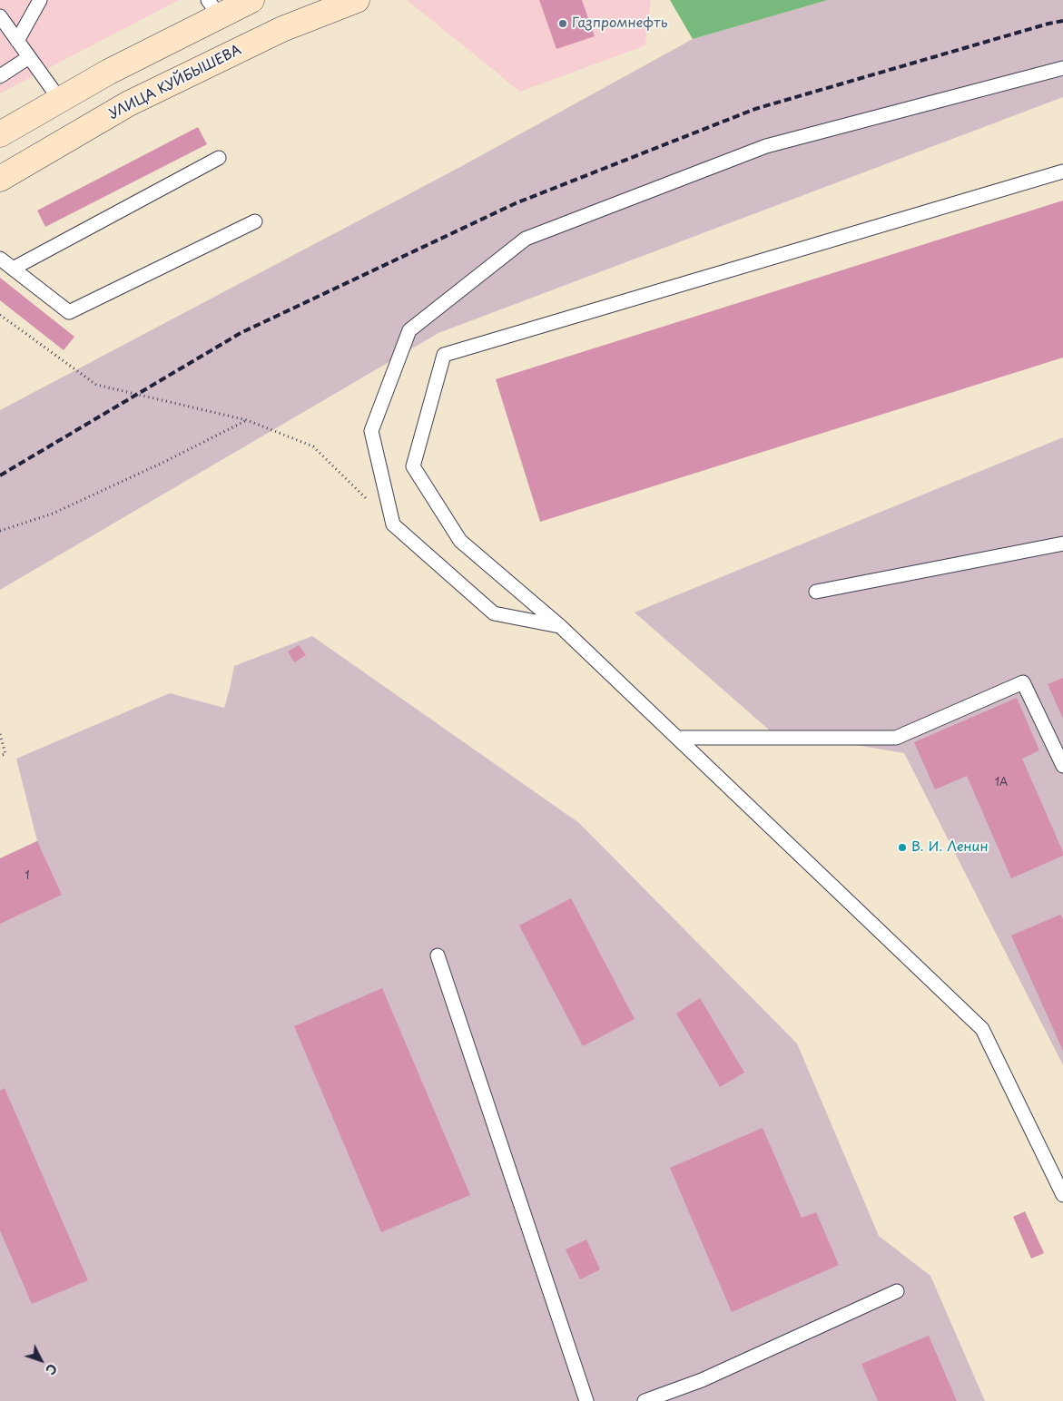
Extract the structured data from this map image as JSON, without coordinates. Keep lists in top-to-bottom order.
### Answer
{
  "streets": {
    "main road": ["УЛИЦА КУЙБЫШЕВА"]
  },
  "places": ["Газпромнефть", "В. И. Ленин"],
  "house_numbers": ["1А", "1"],
  "north": "bottom right"
}
